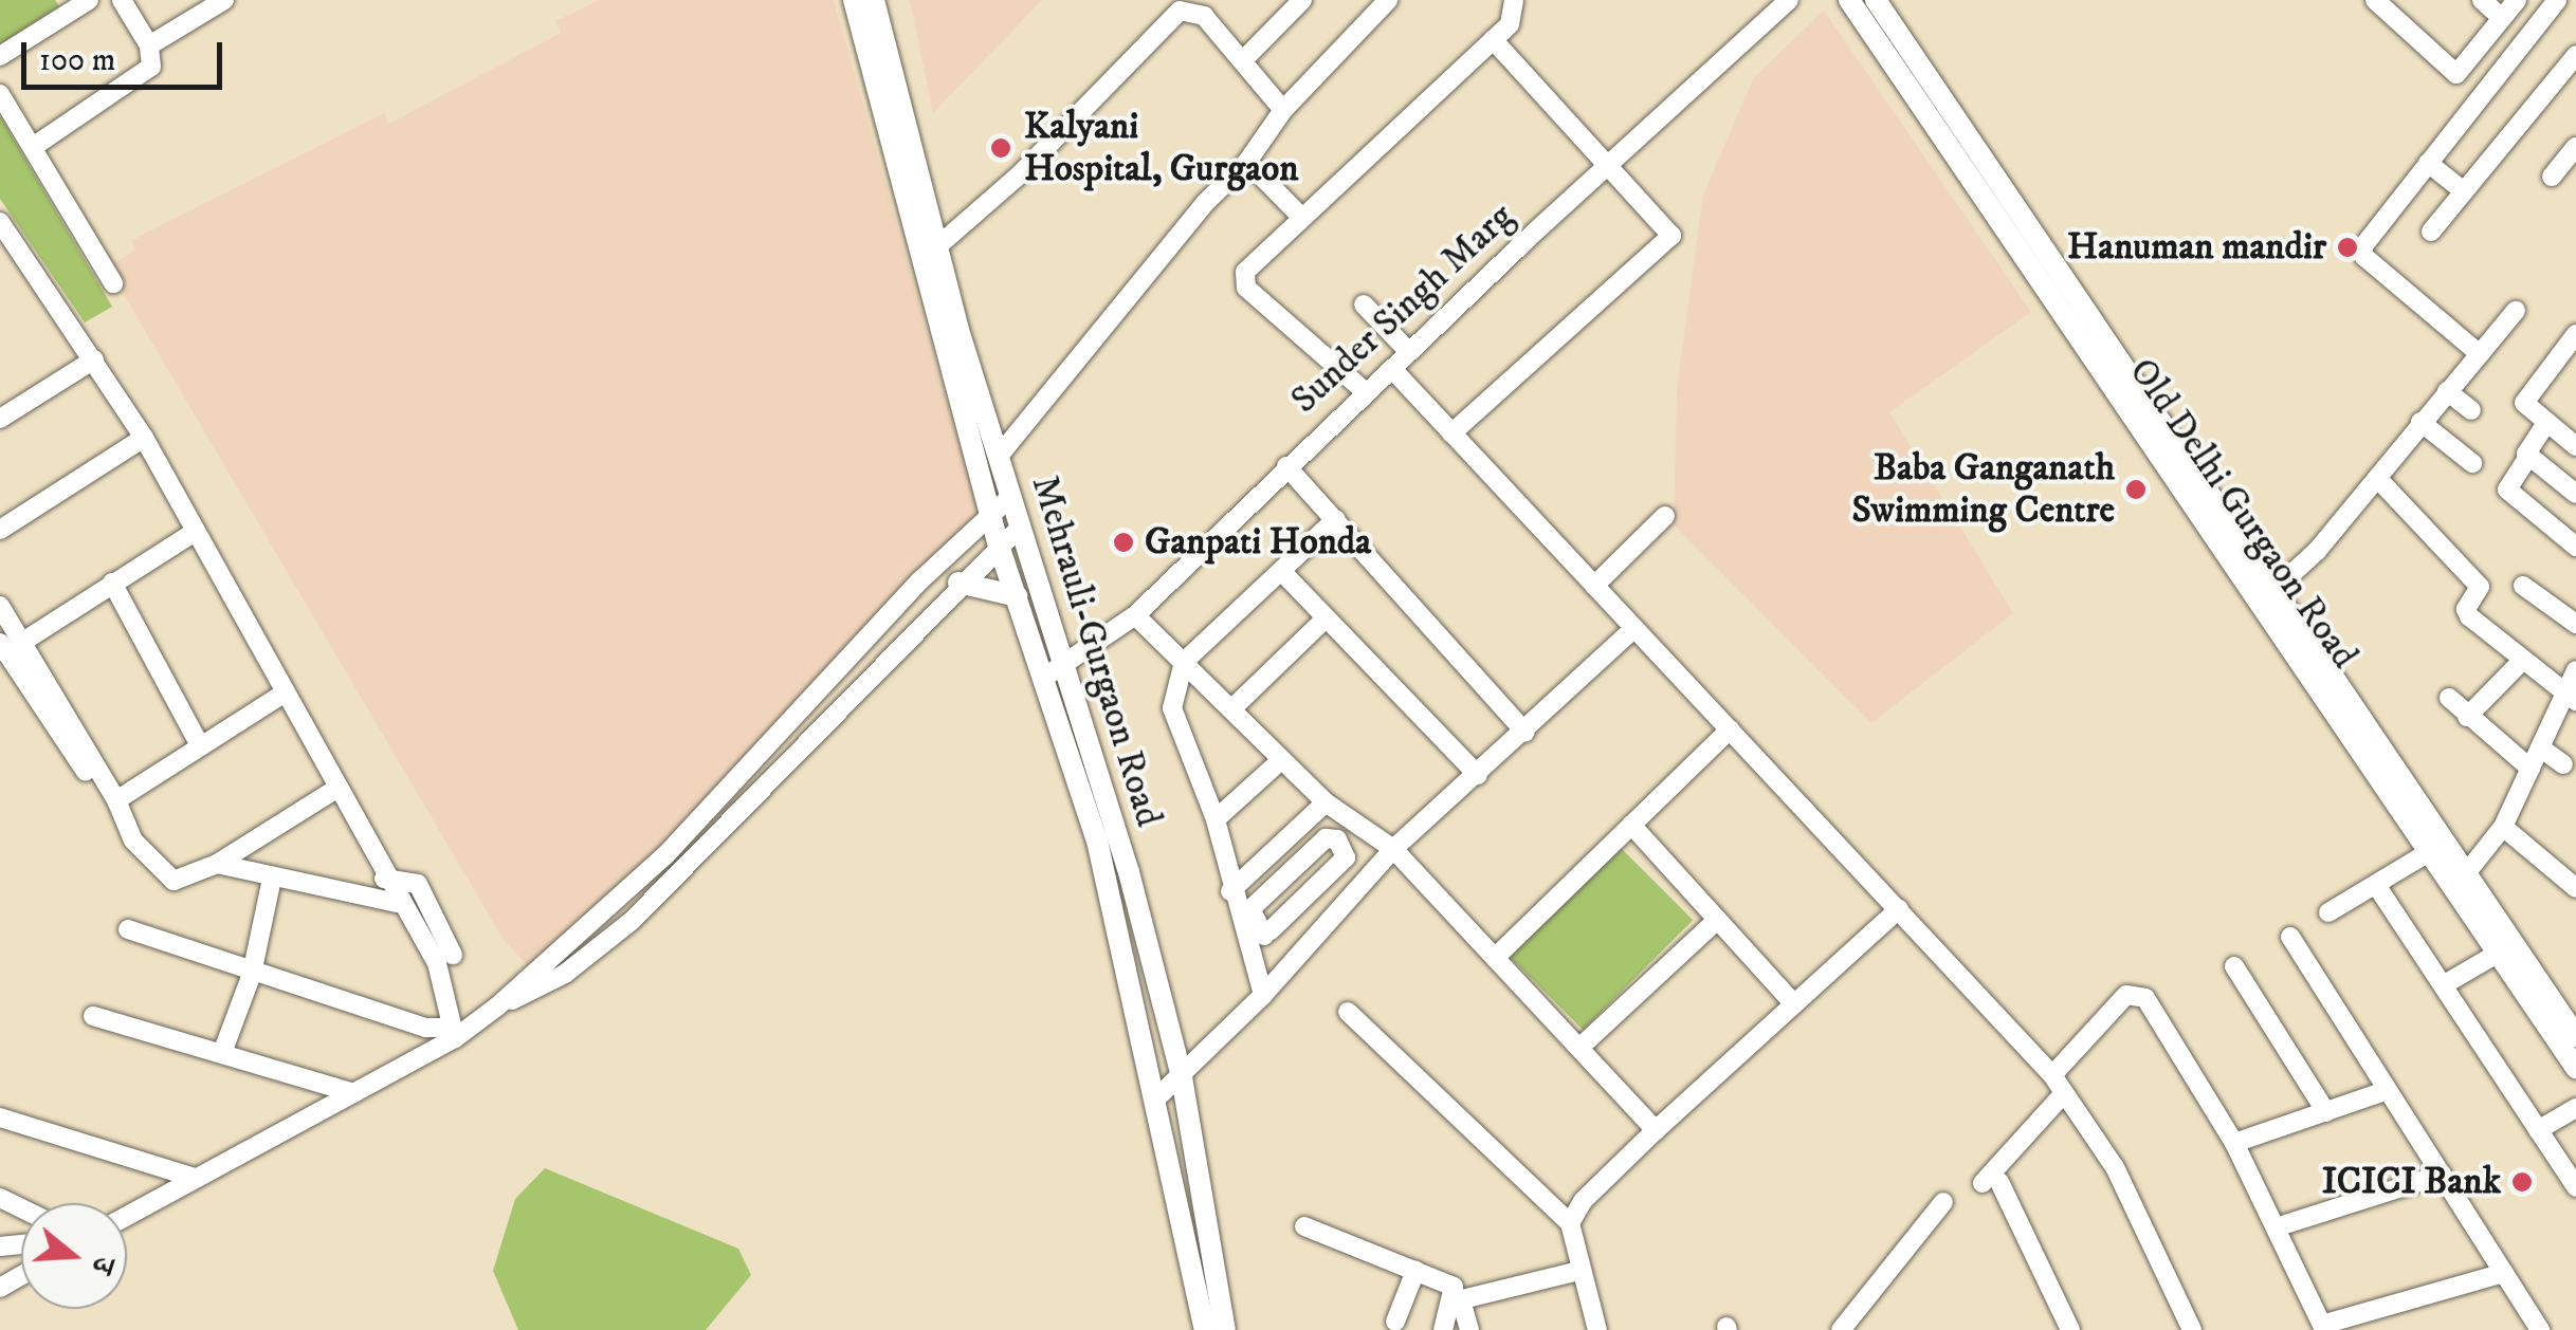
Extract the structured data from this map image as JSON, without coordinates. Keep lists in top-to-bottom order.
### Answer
{
  "streets": {
    "main road": ["Old Delhi Gurgaon Road", "Mehrauli-Gurgaon Road"],
    "street": ["Sunder Singh Marg"]
  },
  "crossings": [
    ["Sunder Singh Marg", "Mehrauli-Gurgaon Road"]
  ],
  "places": [
    "Kalyani Hospital, Gurgaon",
    "Hanuman mandir",
    "Baba Ganganath Swimming Centre",
    "Ganpati Honda",
    "ICICI Bank"
  ],
  "scale_bar": "100 m",
  "north": "right"
}
